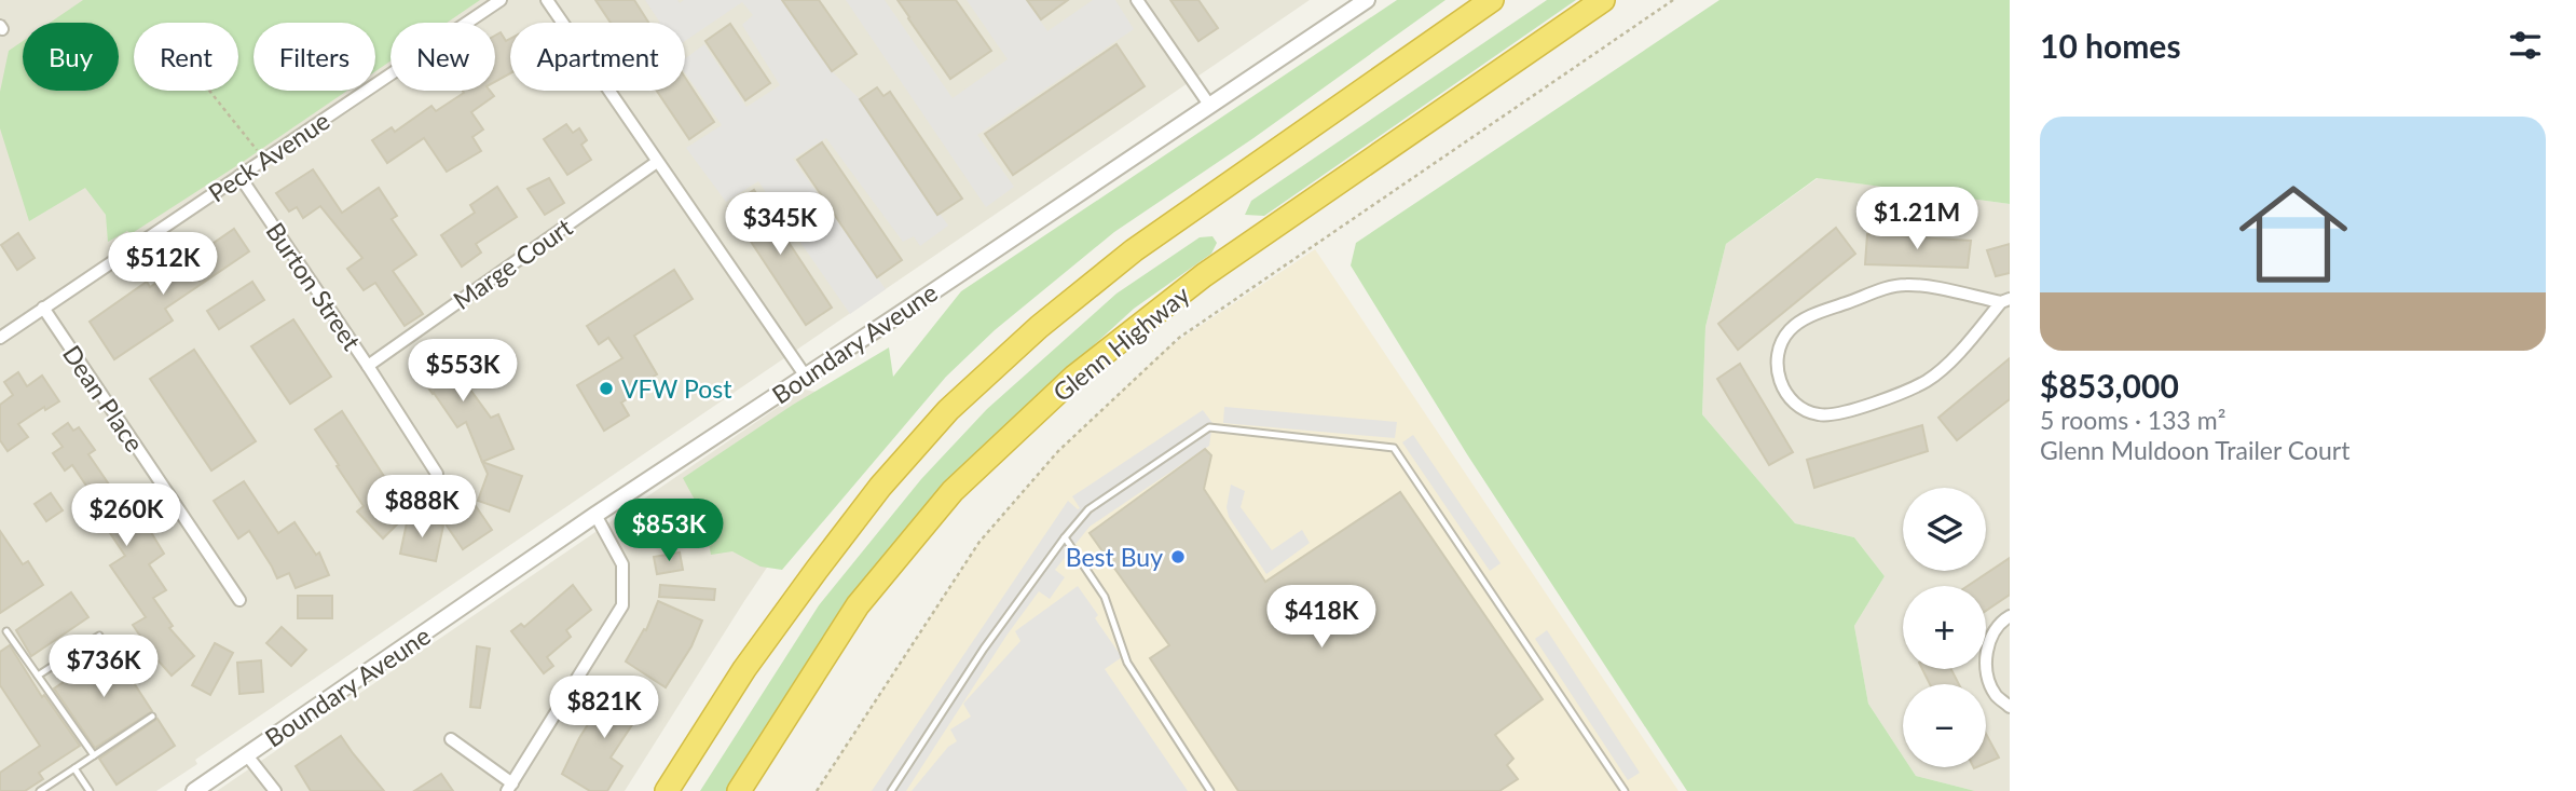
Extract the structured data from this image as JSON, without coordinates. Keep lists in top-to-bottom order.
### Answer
{
  "streets": {
    "highway": ["Glenn Highway"],
    "street": [
      "Peck Avenue",
      "Marge Court",
      "Burton Street",
      "Boundary Aveune",
      "Dean Place"
    ]
  },
  "crossings": [
    ["Peck Avenue", "Burton Street"],
    ["Peck Avenue", "Dean Place"],
    ["Marge Court", "Burton Street"]
  ],
  "places": ["VFW Post", "Best Buy"],
  "page": {
    "heading": "10 homes",
    "chip": [
      "Buy",
      "Rent",
      "Filters",
      "New",
      "Apartment"
    ],
    "list": [
      {
        "name": "$853,000",
        "note": "5 rooms · 133 m² · Glenn Muldoon Trailer Court"
      }
    ],
    "price": [
      "$1.21M",
      "$345K",
      "$512K",
      "$553K",
      "$888K",
      "$260K",
      "$853K",
      "$418K",
      "$736K",
      "$821K"
    ],
    "map_buttons": ["+", "−"]
  }
}
